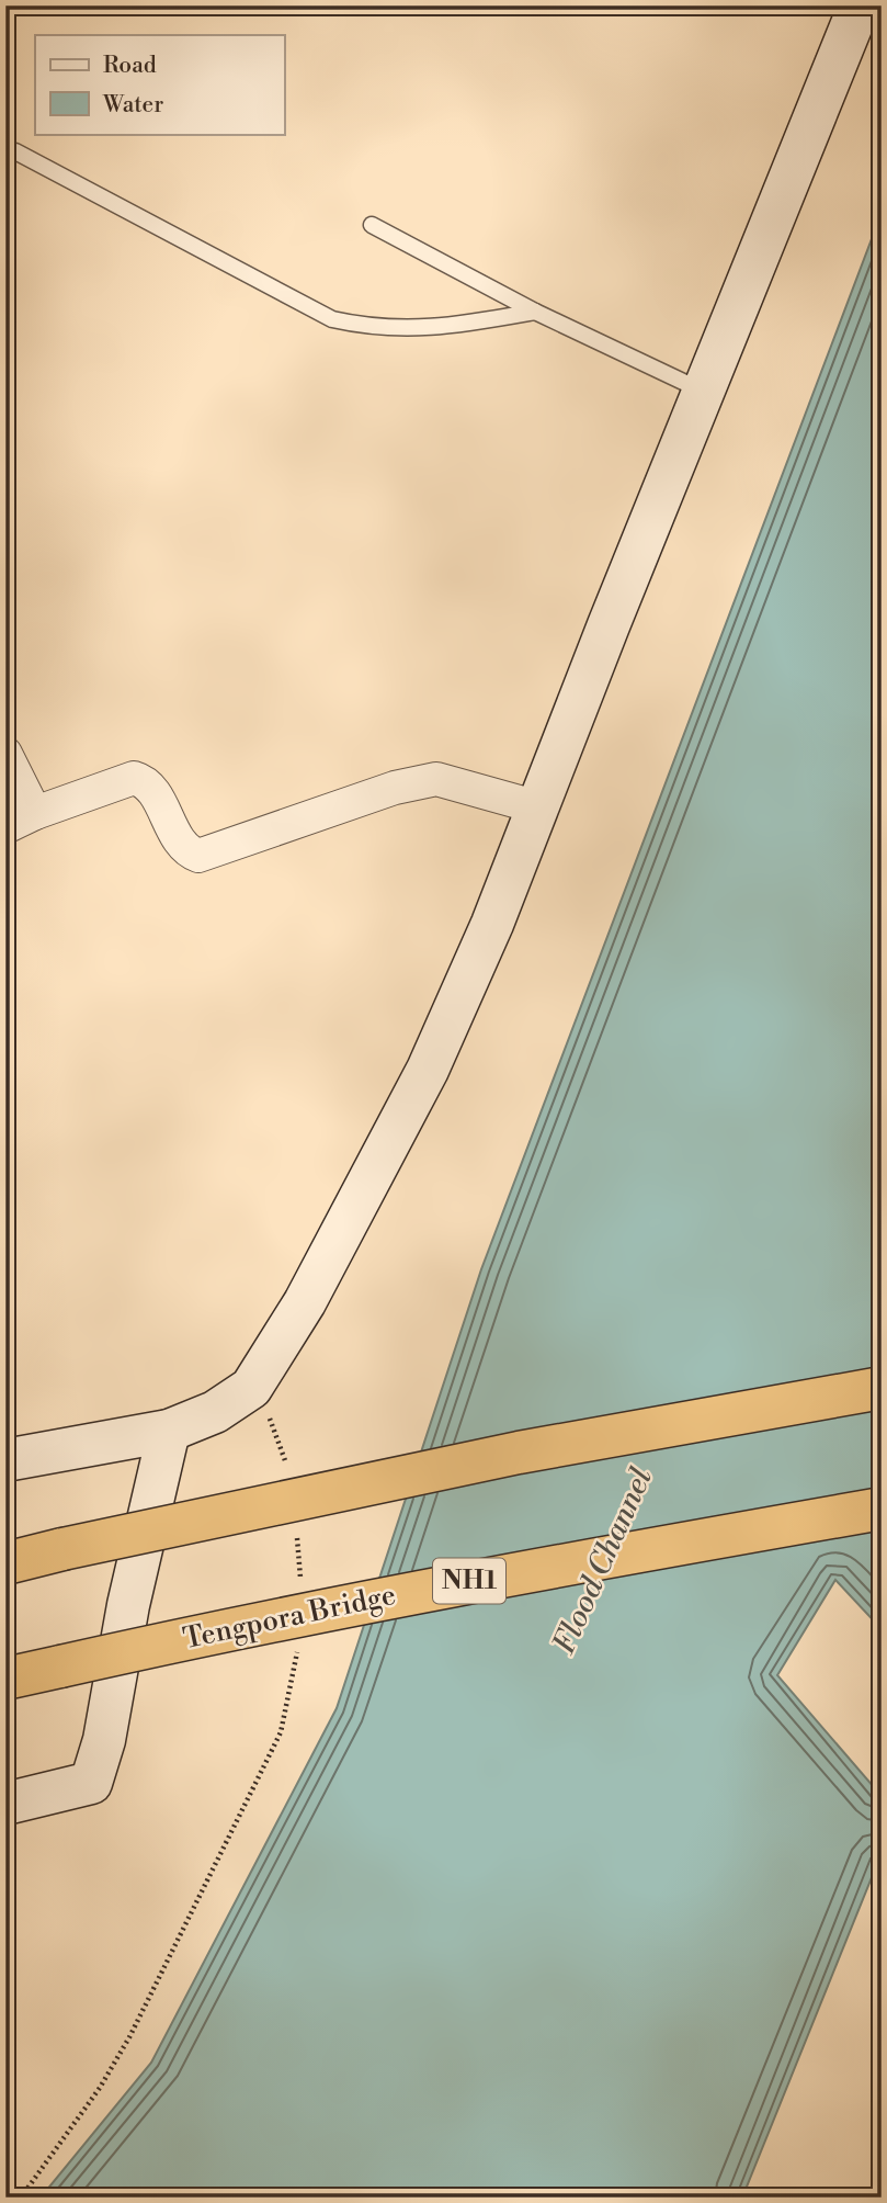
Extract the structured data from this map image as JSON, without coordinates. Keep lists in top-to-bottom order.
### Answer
{
  "streets": {
    "highway": ["NH1", "Tengpora Bridge"]
  },
  "water": ["Flood Channel"],
  "legend": ["Road", "Water"]
}
